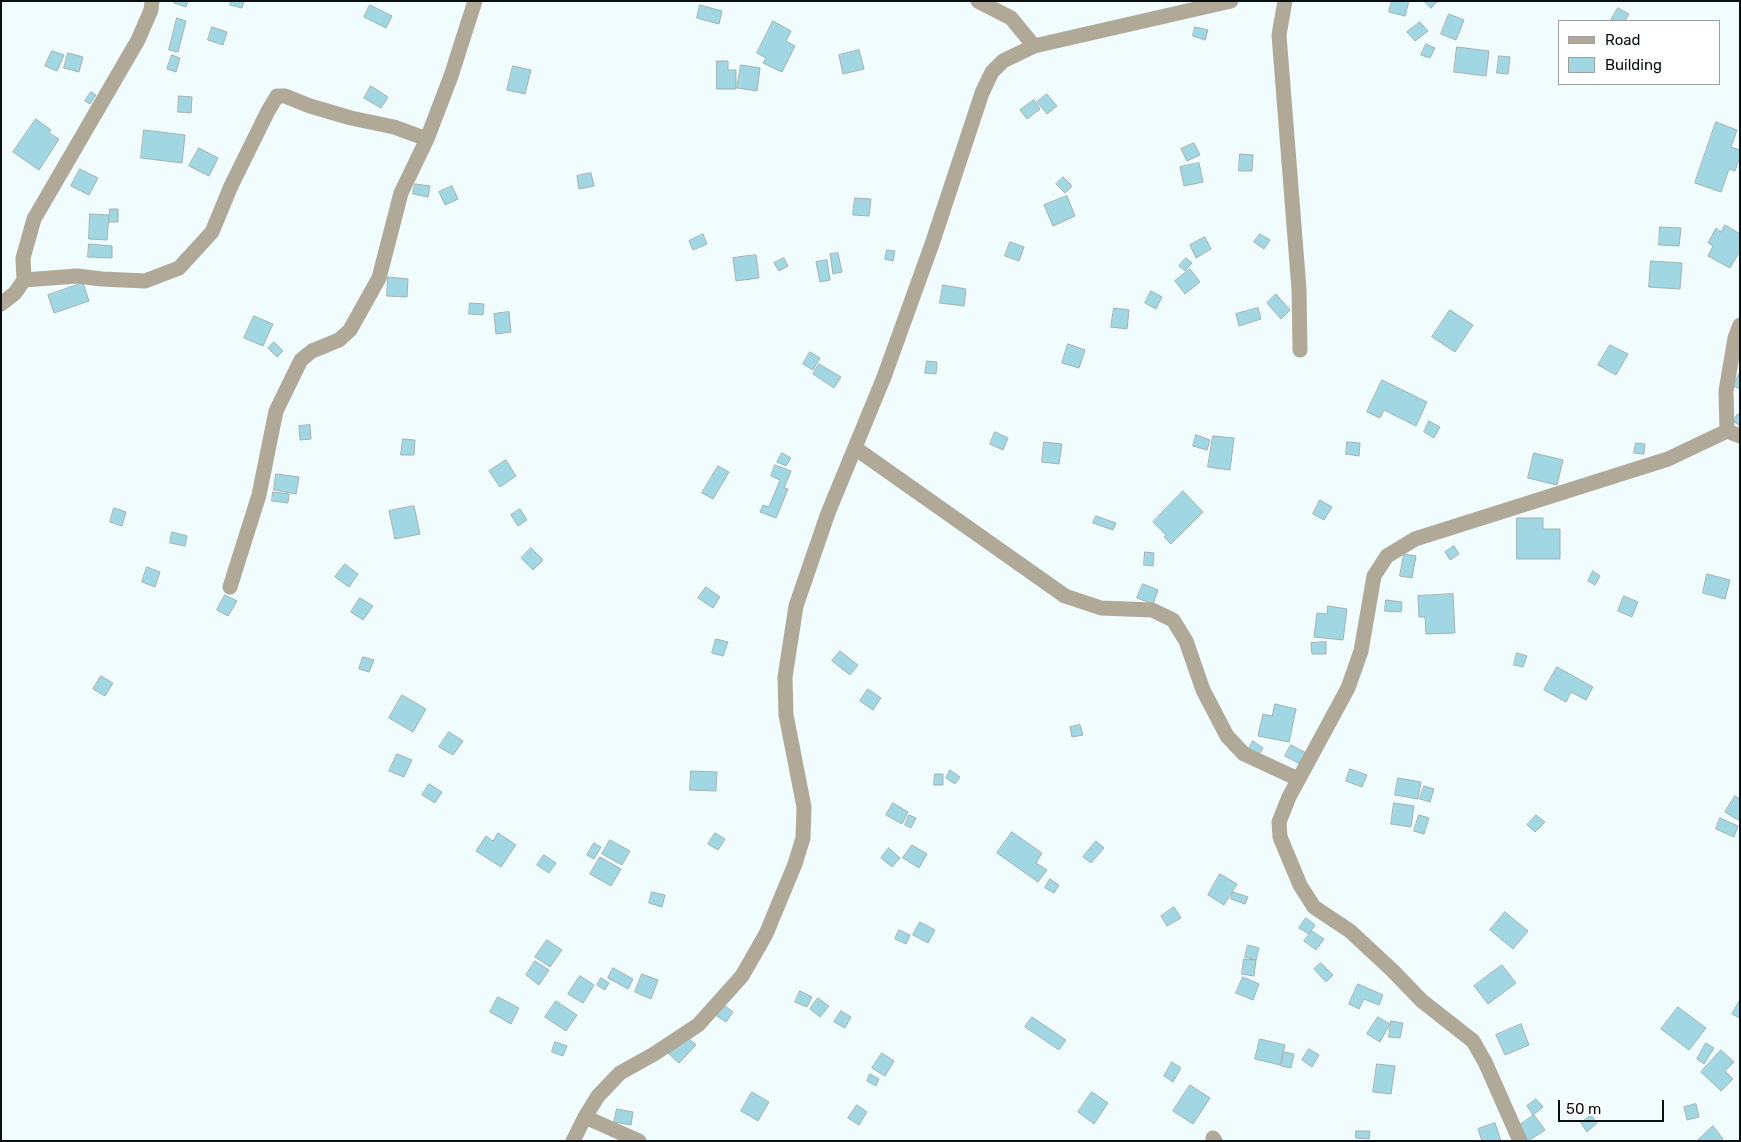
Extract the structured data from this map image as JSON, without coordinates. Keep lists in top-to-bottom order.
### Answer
{
  "legend": ["Road", "Building"],
  "scale_bar": "50 m"
}
